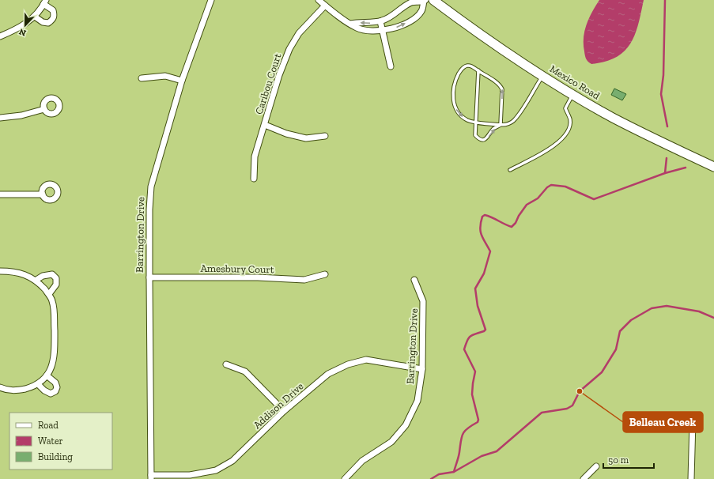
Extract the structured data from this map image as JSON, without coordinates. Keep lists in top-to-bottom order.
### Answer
{
  "streets": {
    "main road": ["Mexico Road"],
    "street": [
      "Caribou Court",
      "Barrington Drive",
      "Amesbury Court",
      "Addison Drive"
    ]
  },
  "crossings": [
    ["Barrington Drive", "Amesbury Court"],
    ["Barrington Drive", "Addison Drive"]
  ],
  "places": ["Belleau Creek"],
  "legend": ["Road", "Water", "Building"],
  "scale_bar": "50 m",
  "north": "bottom"
}
